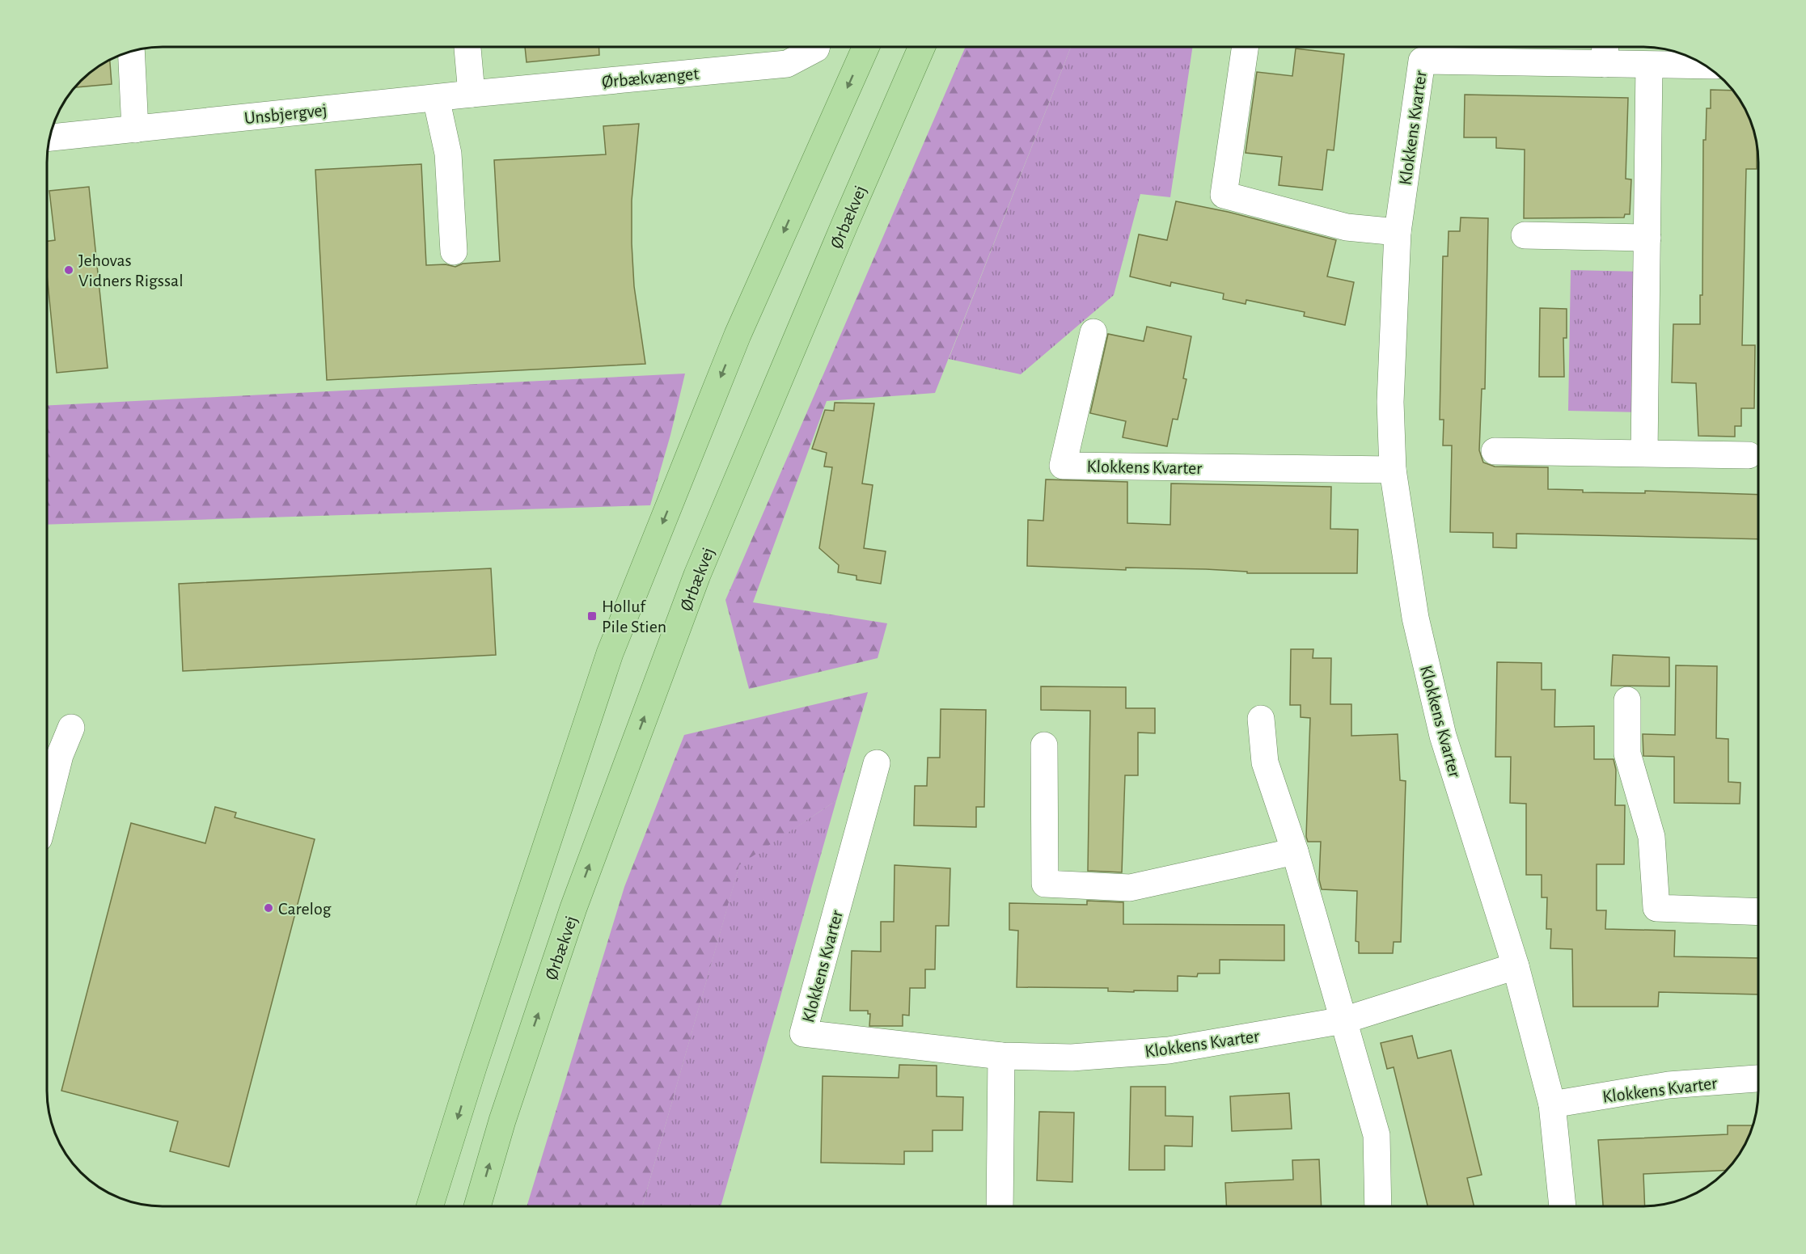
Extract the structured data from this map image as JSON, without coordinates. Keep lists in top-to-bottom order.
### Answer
{
  "streets": {
    "main road": ["Ørbækvej"],
    "street": ["Ørbækvænget", "Unsbjergvej", "Klokkens Kvarter"]
  },
  "crossings": [
    ["Ørbækvænget", "Unsbjergvej"]
  ],
  "places": {
    "other": ["Jehovas Vidners Rigssal", "Carelog"],
    "transit": ["Holluf Pile Stien"]
  }
}
